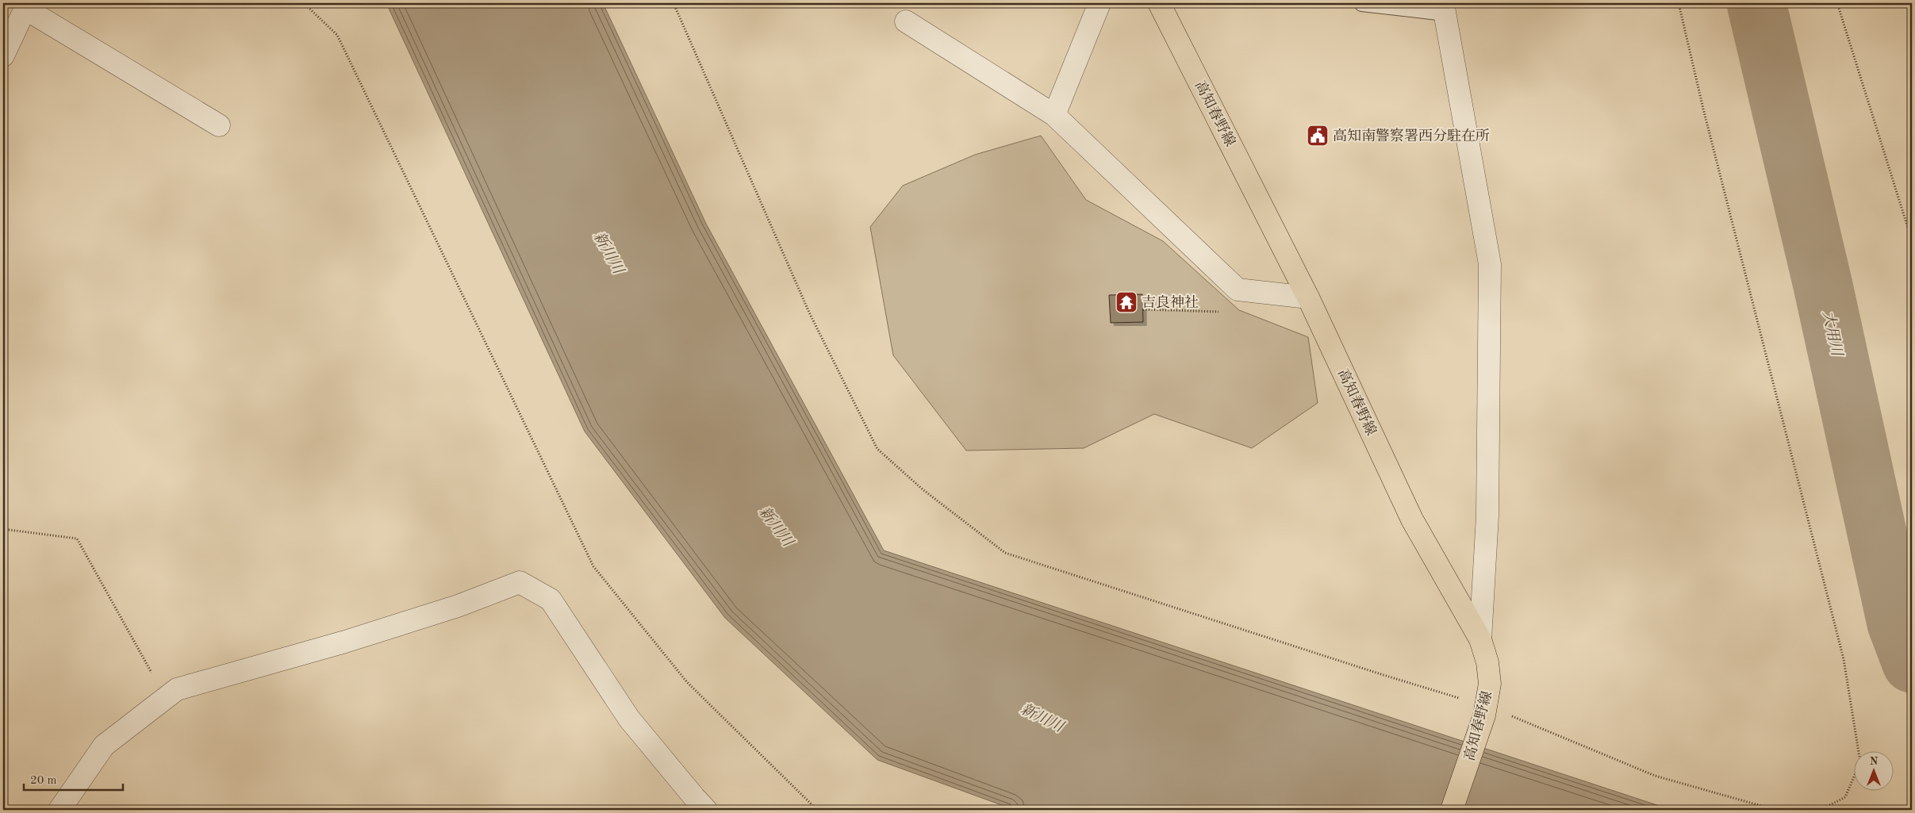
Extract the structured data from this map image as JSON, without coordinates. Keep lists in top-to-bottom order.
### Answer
{
  "streets": {
    "main road": ["高知春野線"]
  },
  "water": ["新川川", "大用川"],
  "places": {
    "public building": ["高知南警察署西分駐在所"],
    "temple": ["吉良神社"]
  },
  "scale_bar": "20 m",
  "north": "top"
}
